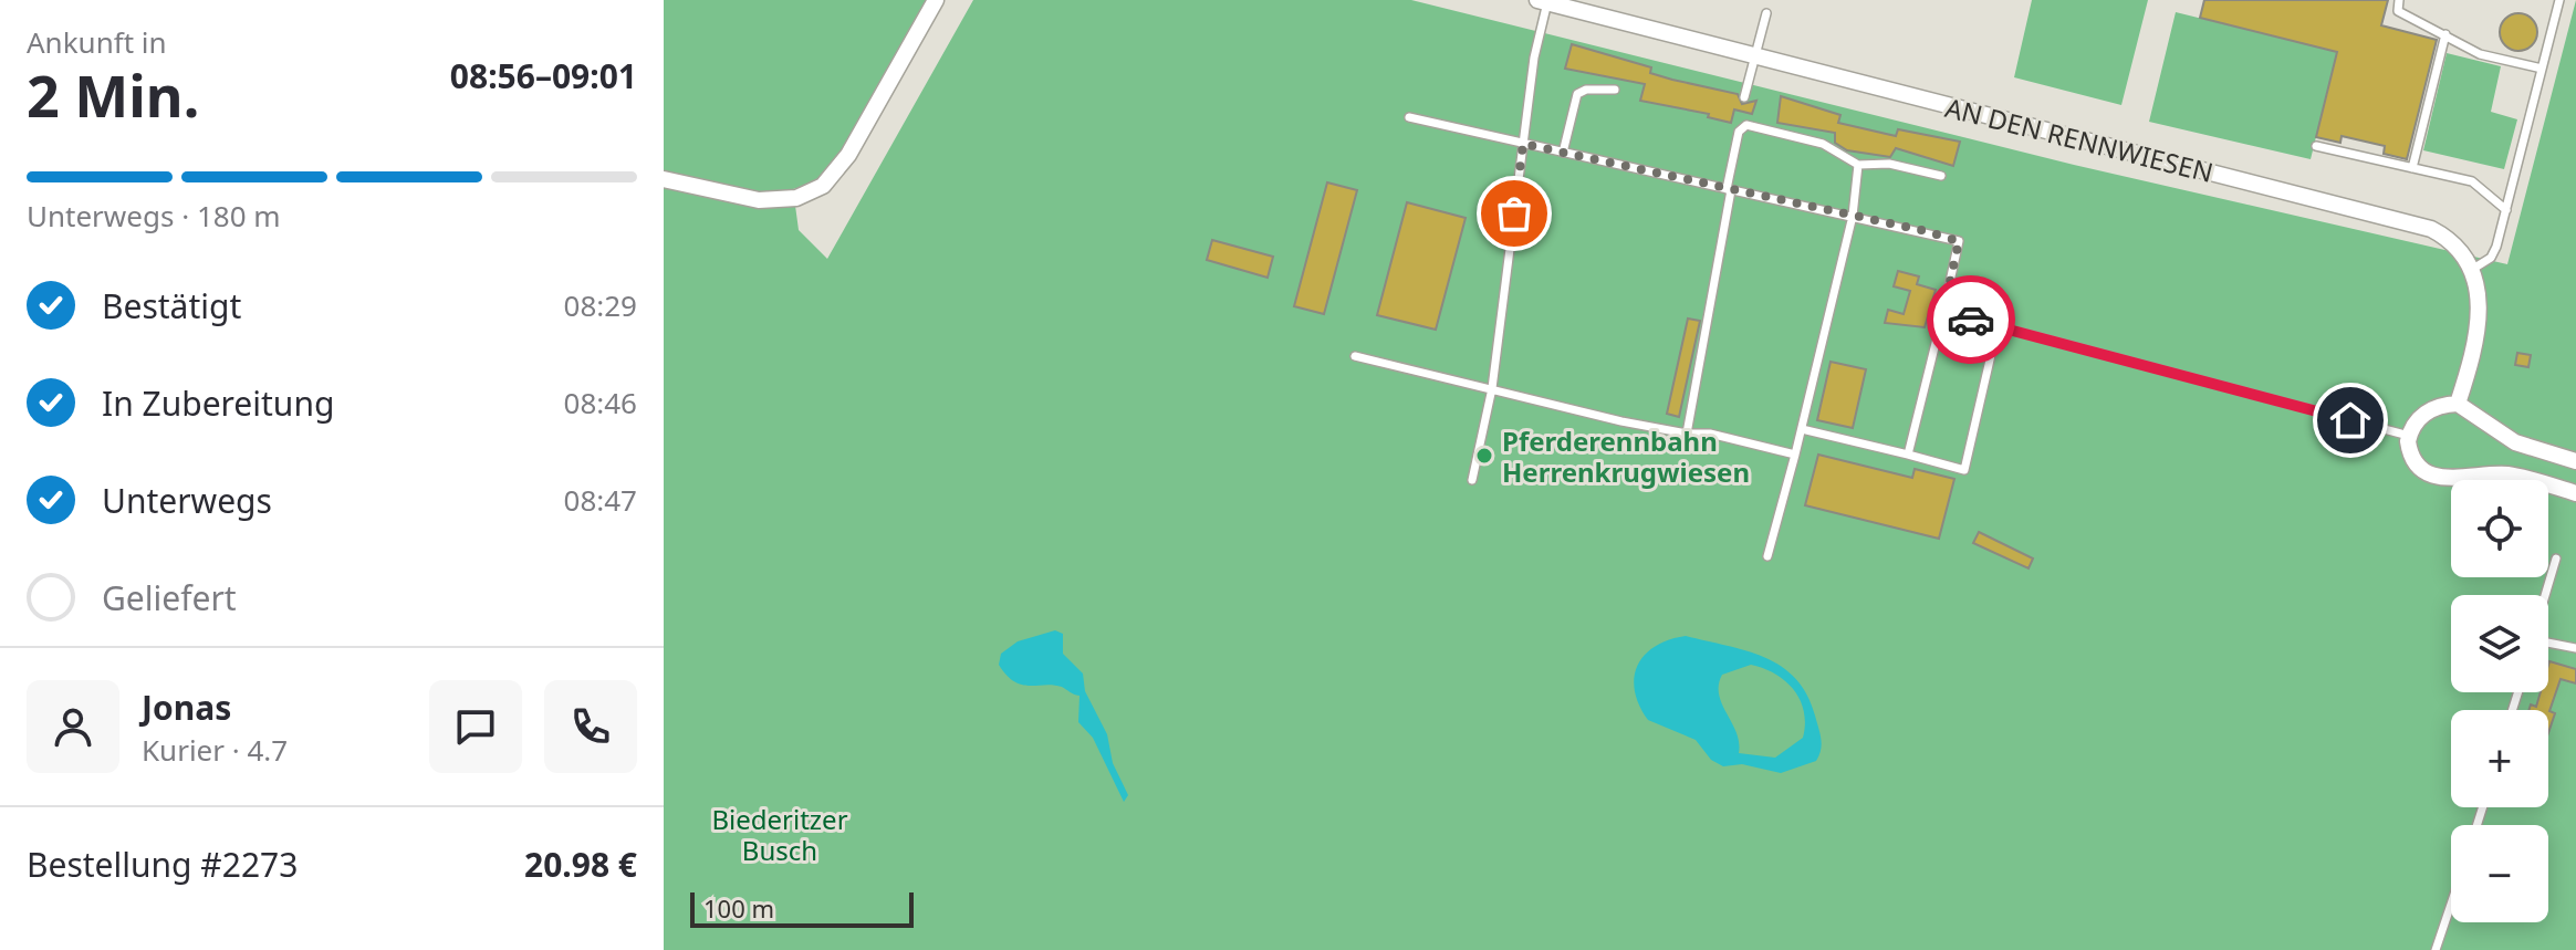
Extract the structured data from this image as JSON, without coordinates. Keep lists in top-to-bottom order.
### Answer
{
  "streets": {
    "street": ["AN DEN RENNWIESEN"]
  },
  "parks": ["Biederitzer Busch"],
  "places": ["Pferderennbahn Herrenkrugwiesen"],
  "scale_bar": "100 m",
  "page": {
    "heading": ["2 Min.", "Ankunft in", "08:56–09:01"],
    "panel": [
      "Jonas",
      "Kurier · 4.7",
      "Bestellung #2273",
      "20.98 €"
    ],
    "bar": "Unterwegs · 180 m",
    "list": [
      ["Bestätigt", "08:29"],
      ["In Zubereitung", "08:46"],
      ["Unterwegs", "08:47"],
      "Geliefert"
    ],
    "map_buttons": ["+", "−"],
    "scale": "100 m"
  }
}
